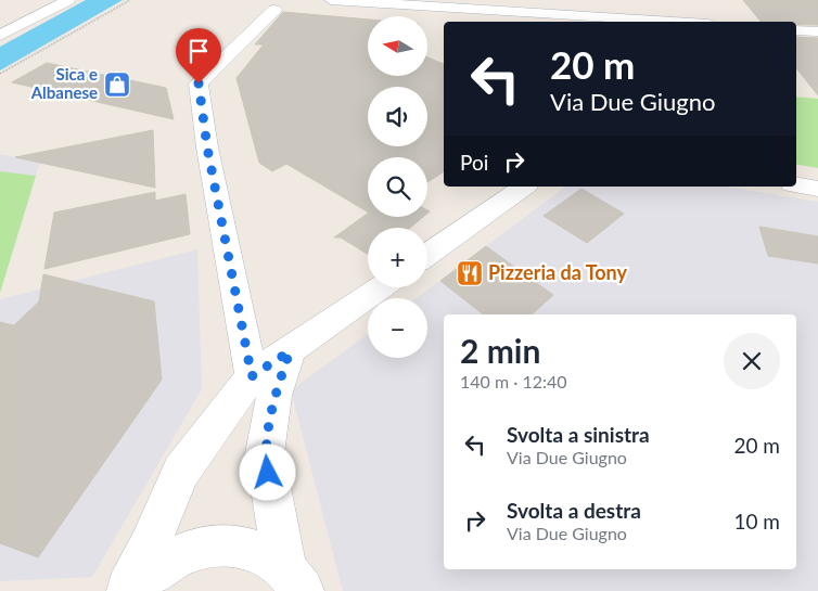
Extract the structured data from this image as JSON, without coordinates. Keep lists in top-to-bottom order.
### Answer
{
  "places": {
    "shop": ["Sica e Albanese"],
    "restaurant": ["Pizzeria da Tony"]
  },
  "north": "left",
  "page": {
    "map_buttons": ["+", "−"],
    "turn": ["20 m", "Via Due Giugno"],
    "then": "Poi",
    "heading": ["2 min", "140 m · 12:40"],
    "list": [
      {
        "name": "Svolta a sinistra",
        "note": "Via Due Giugno",
        "value": "20 m"
      },
      {
        "name": "Svolta a destra",
        "note": "Via Due Giugno",
        "value": "10 m"
      }
    ]
  }
}
